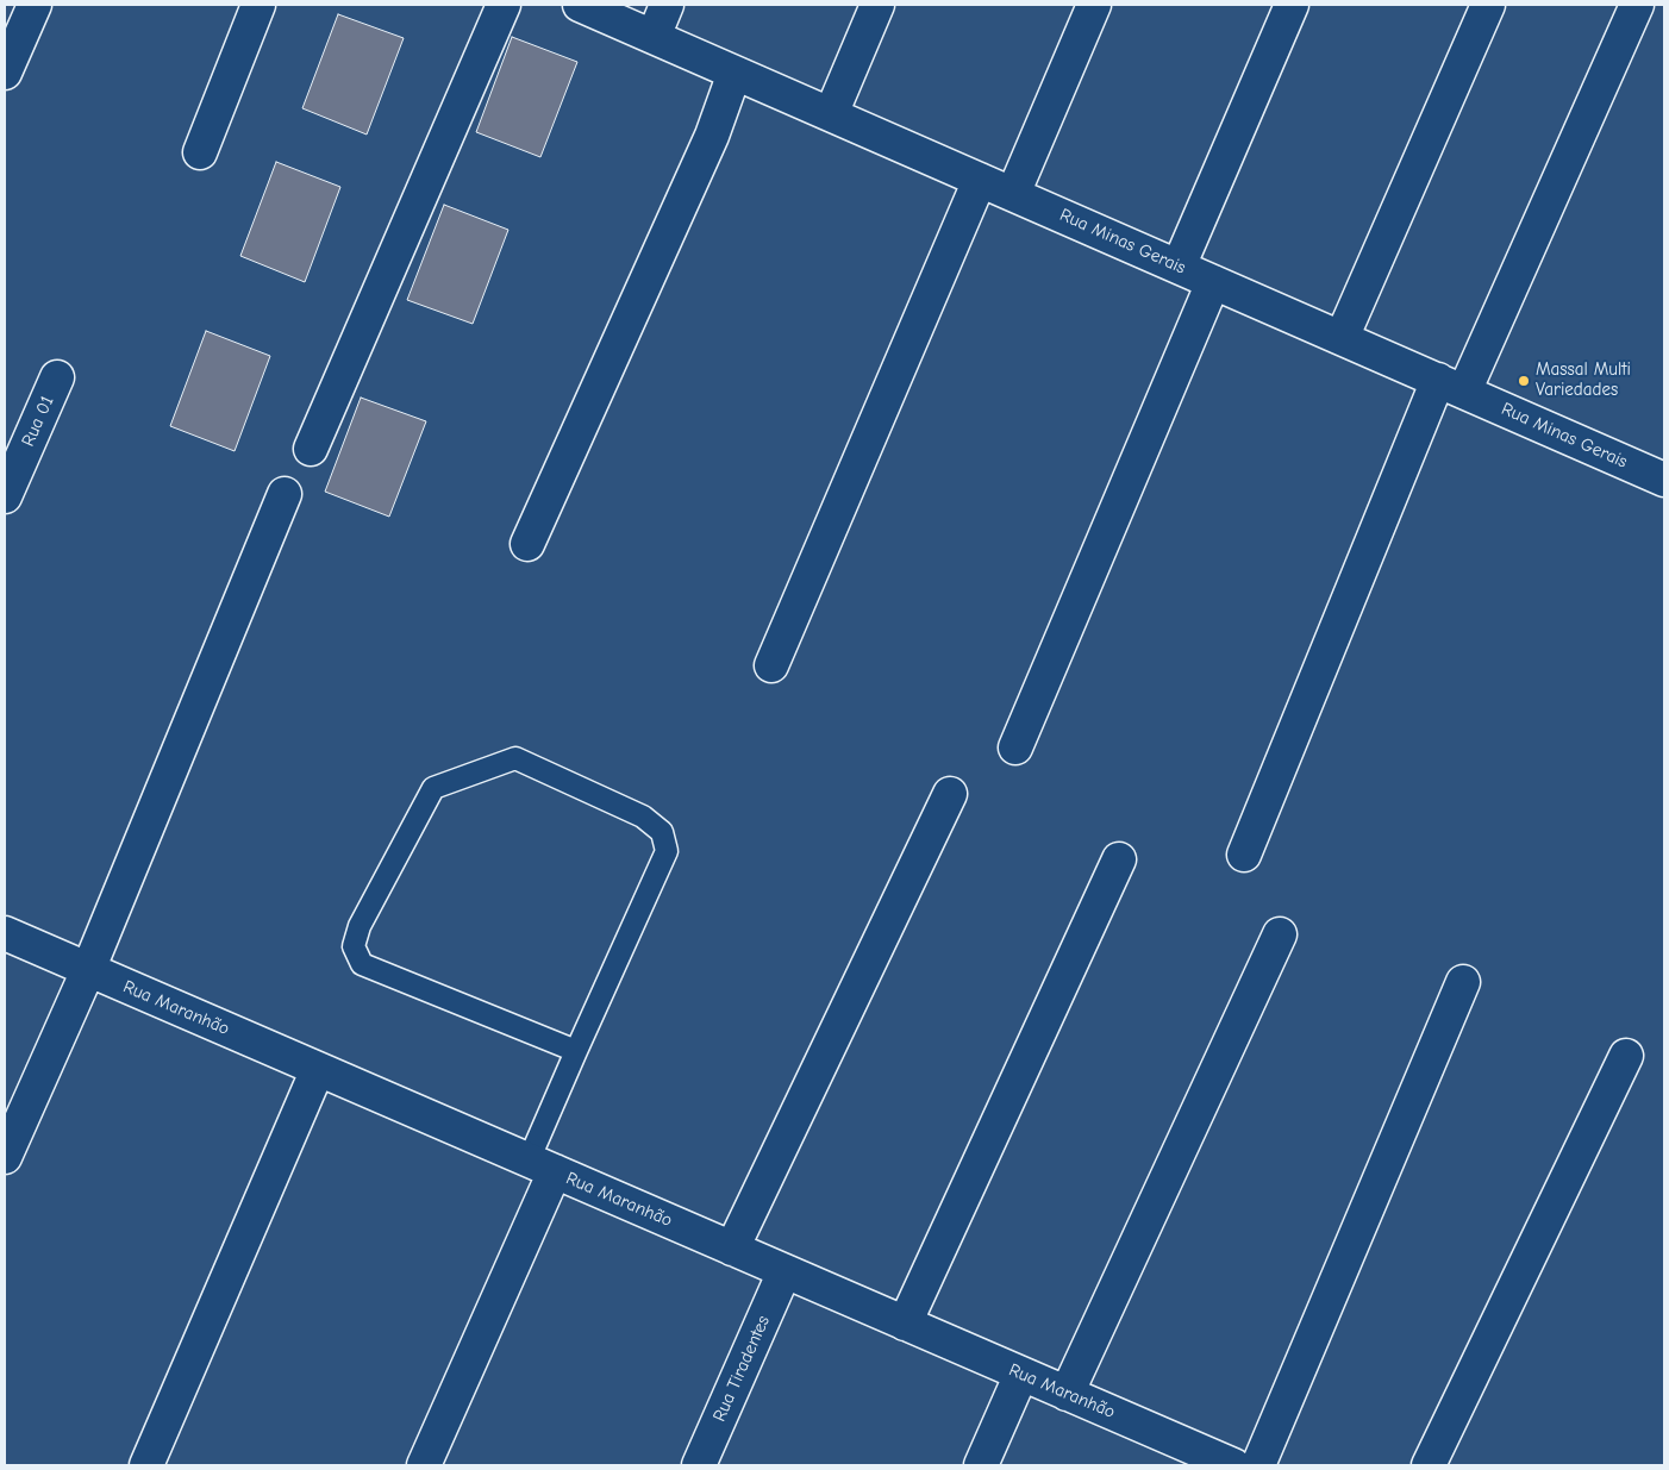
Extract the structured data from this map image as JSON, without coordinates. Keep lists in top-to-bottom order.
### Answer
{
  "streets": {
    "street": [
      "Rua Minas Gerais",
      "Rua 01",
      "Rua Maranhão",
      "Rua Tiradentes"
    ]
  },
  "crossings": [
    ["Rua Maranhão", "Rua Tiradentes"]
  ],
  "places": ["Massal Multi Variedades"]
}
